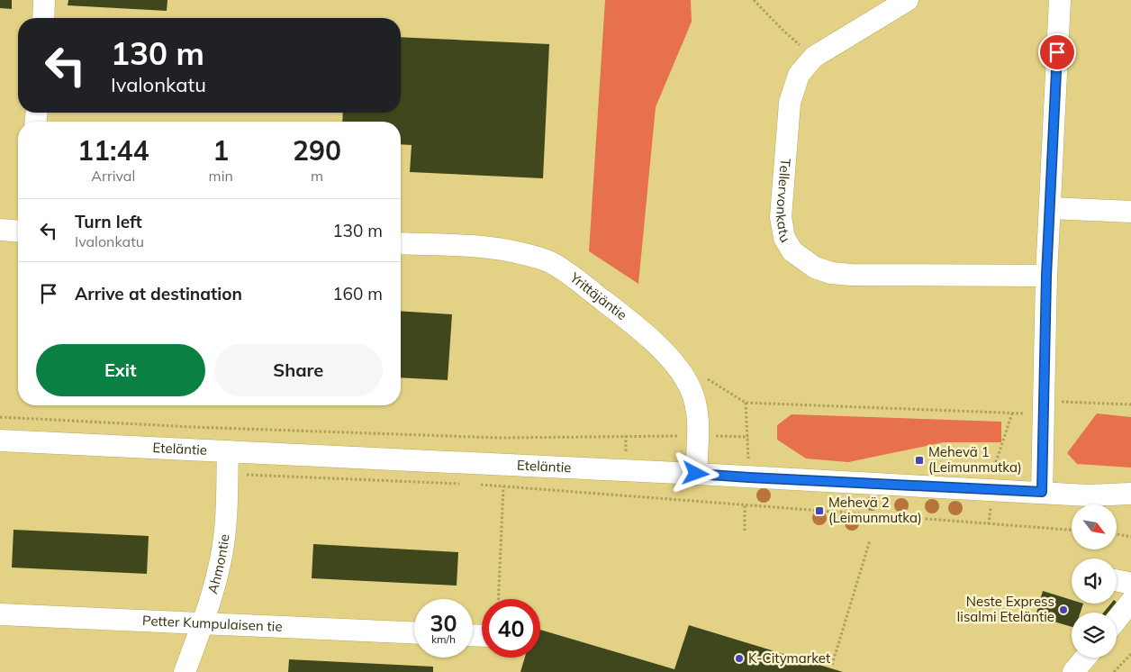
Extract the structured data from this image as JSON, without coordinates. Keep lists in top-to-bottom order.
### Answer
{
  "streets": {
    "street": [
      "Tellervonkatu",
      "Yrittäjäntie",
      "Eteläntie",
      "Ahmontie",
      "Petter Kumpulaisen tie"
    ]
  },
  "crossings": [
    ["Yrittäjäntie", "Eteläntie"],
    ["Eteläntie", "Ahmontie"],
    ["Ahmontie", "Petter Kumpulaisen tie"]
  ],
  "places": {
    "transit": ["Mehevä 1 (Leimunmutka)", "Mehevä 2 (Leimunmutka)"],
    "other": ["Neste Express Iisalmi Eteläntie", "K-Citymarket"]
  },
  "north": "bottom right",
  "page": {
    "turn": ["130 m", "Ivalonkatu"],
    "eta": [
      "11:44",
      "Arrival",
      "1",
      "min",
      "290",
      "m"
    ],
    "list": [
      {
        "name": "Turn left",
        "note": "Ivalonkatu",
        "value": "130 m"
      },
      {
        "name": "Arrive at destination",
        "value": "160 m"
      }
    ],
    "buttons": ["Exit", "Share"],
    "speed": "30 km/h",
    "limit": "40"
  }
}
